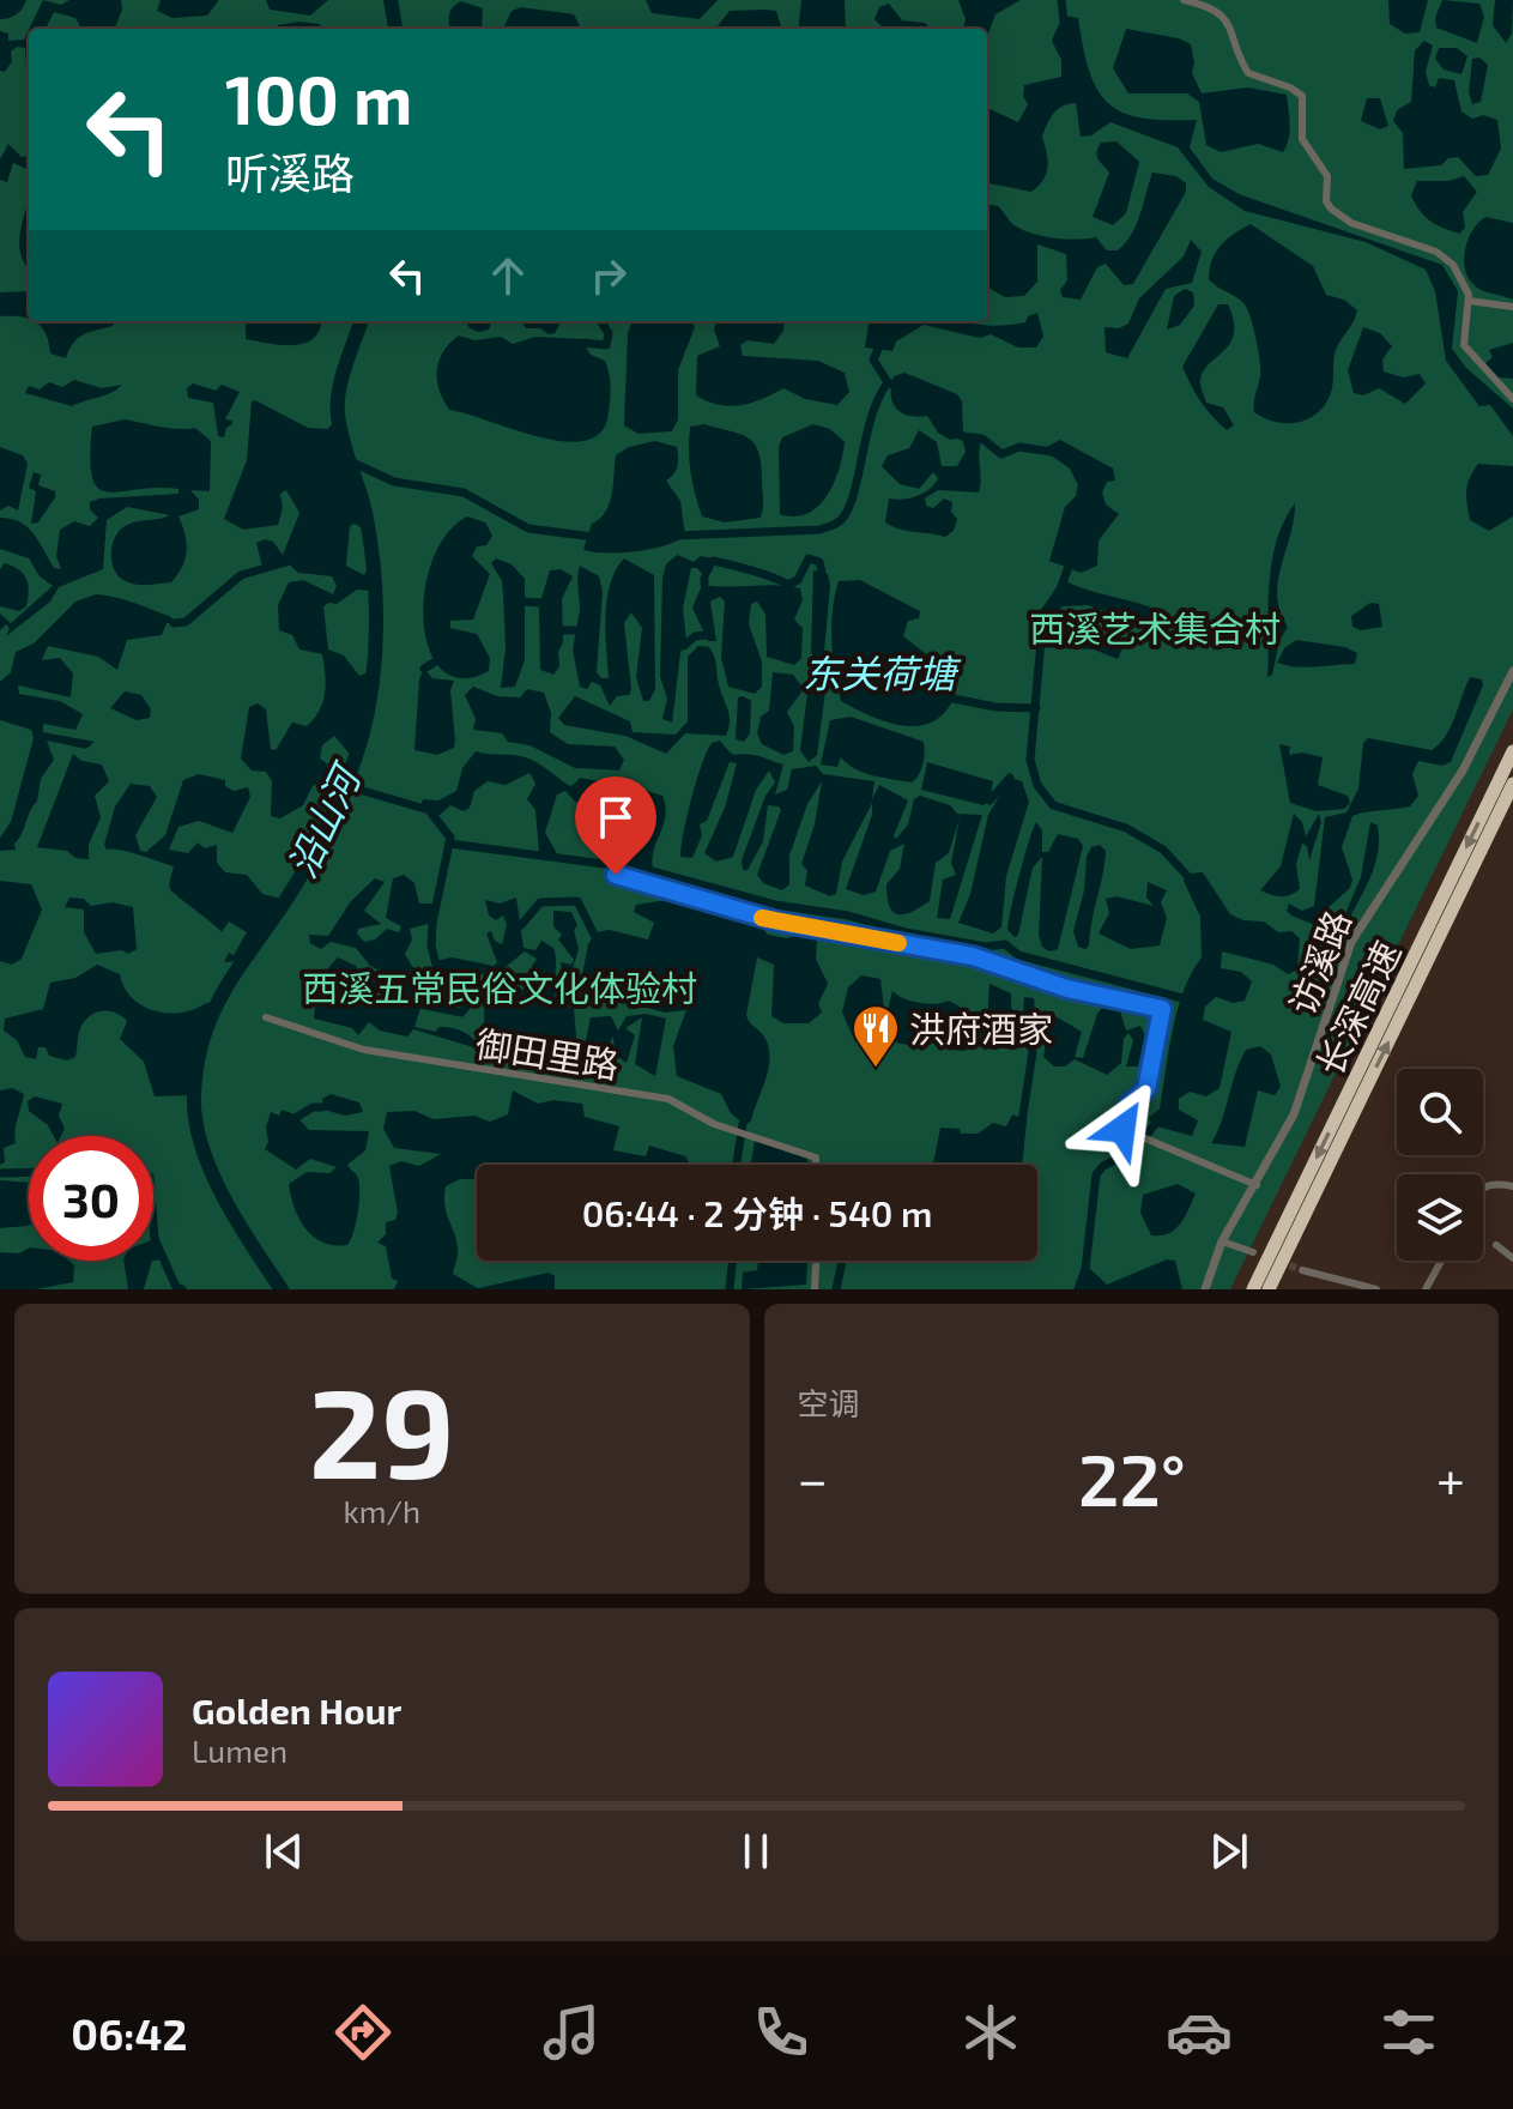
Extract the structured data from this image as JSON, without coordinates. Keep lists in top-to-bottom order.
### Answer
{
  "streets": {
    "highway": ["长深高速"],
    "street": ["访溪路", "御田里路"]
  },
  "water": ["东关荷塘", "沿山河"],
  "parks": ["西溪艺术集合村", "西溪五常民俗文化体验村"],
  "places": {
    "restaurant": ["洪府酒家"]
  },
  "page": {
    "turn": ["100 m", "听溪路"],
    "limit": "30",
    "trip": "06:44 · 2 分钟 · 540 m",
    "tile": [
      ["29", "km/h"],
      "空调"
    ],
    "heat": ["−", "22°", "+"],
    "song": ["Golden Hour", "Lumen"],
    "tabs": "06:42"
  }
}
